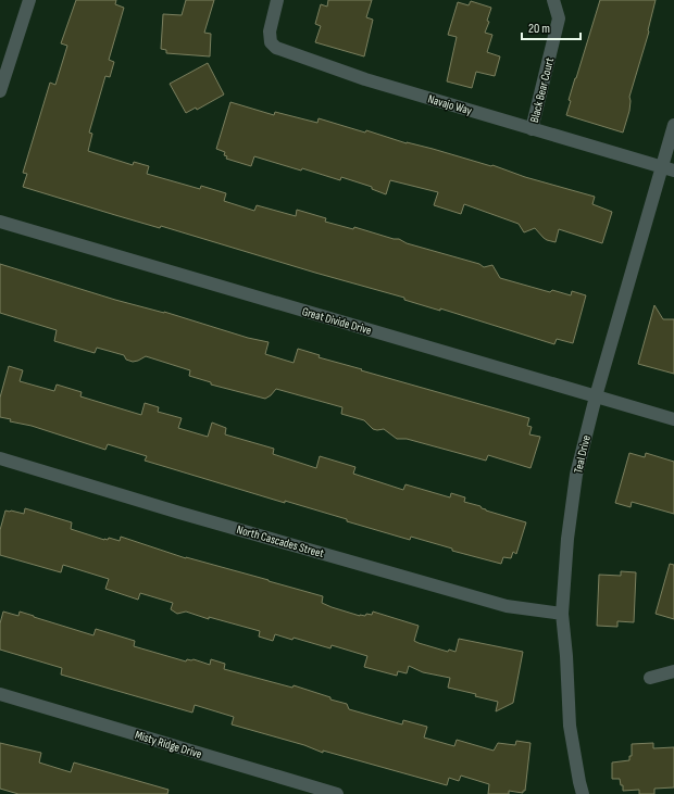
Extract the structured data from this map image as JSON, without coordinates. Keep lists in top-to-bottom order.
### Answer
{
  "streets": {
    "street": [
      "Black Bear Court",
      "Navajo Way",
      "Great Divide Drive",
      "Teal Drive",
      "North Cascades Street",
      "Misty Ridge Drive"
    ]
  },
  "crossings": [
    ["Black Bear Court", "Navajo Way"],
    ["Navajo Way", "Teal Drive"],
    ["Great Divide Drive", "Teal Drive"],
    ["Teal Drive", "North Cascades Street"]
  ],
  "scale_bar": "20 m"
}
